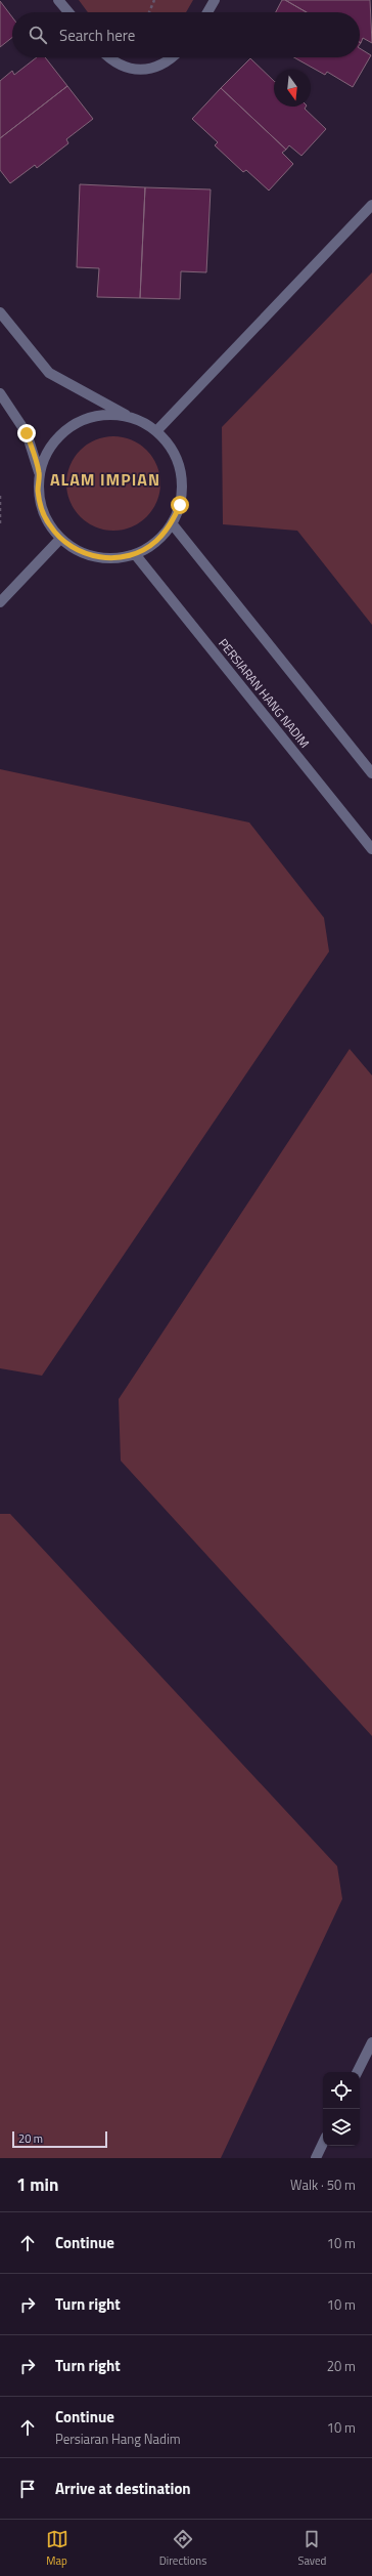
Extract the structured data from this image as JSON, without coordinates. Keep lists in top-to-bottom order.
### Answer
{
  "streets": {
    "street": ["PERSIARAN HANG NADIM"]
  },
  "districts": ["ALAM IMPIAN"],
  "scale_bar": "20 m",
  "north": "bottom",
  "page": {
    "search": "Search here",
    "scale": "20 m",
    "heading": ["1 min", "Walk · 50 m"],
    "list": [
      ["Continue", "10 m"],
      ["Turn right", "10 m"],
      ["Turn right", "20 m"],
      ["Continue", "Persiaran Hang Nadim", "10 m"],
      "Arrive at destination"
    ],
    "nav": ["Map", "Directions", "Saved"]
  }
}
